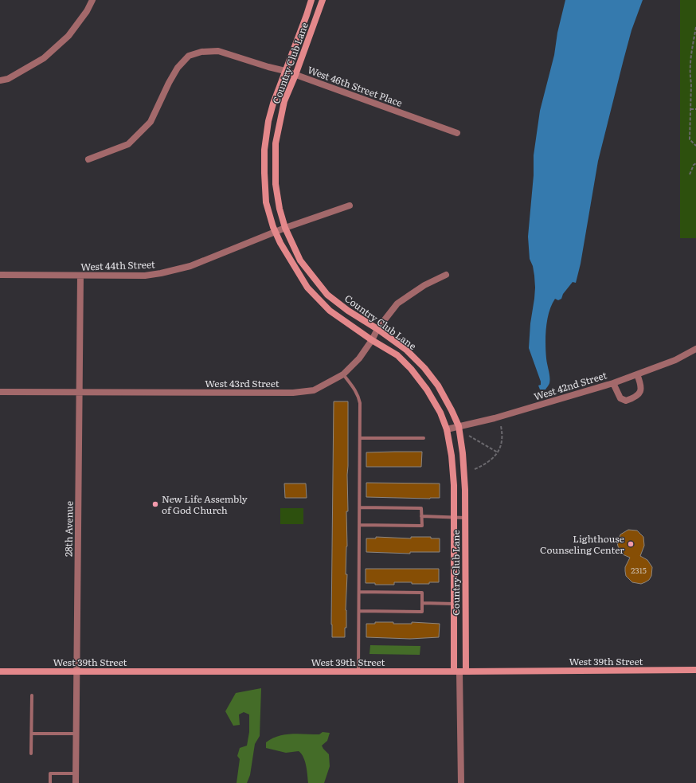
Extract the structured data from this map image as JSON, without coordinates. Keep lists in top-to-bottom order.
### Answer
{
  "streets": {
    "street": [
      "Country Club Lane",
      "West 46th Street Place",
      "West 44th Street",
      "West 43rd Street",
      "West 42nd Street",
      "28th Avenue",
      "West 39th Street"
    ]
  },
  "crossings": [
    ["Country Club Lane", "West 46th Street Place"],
    ["Country Club Lane", "West 44th Street"],
    ["Country Club Lane", "West 43rd Street"],
    ["Country Club Lane", "West 42nd Street"],
    ["Country Club Lane", "West 39th Street"],
    ["West 44th Street", "28th Avenue"],
    ["West 43rd Street", "28th Avenue"],
    ["28th Avenue", "West 39th Street"]
  ],
  "places": ["New Life Assembly of God Church", "Lighthouse Counseling Center"],
  "house_numbers": ["2315"]
}
